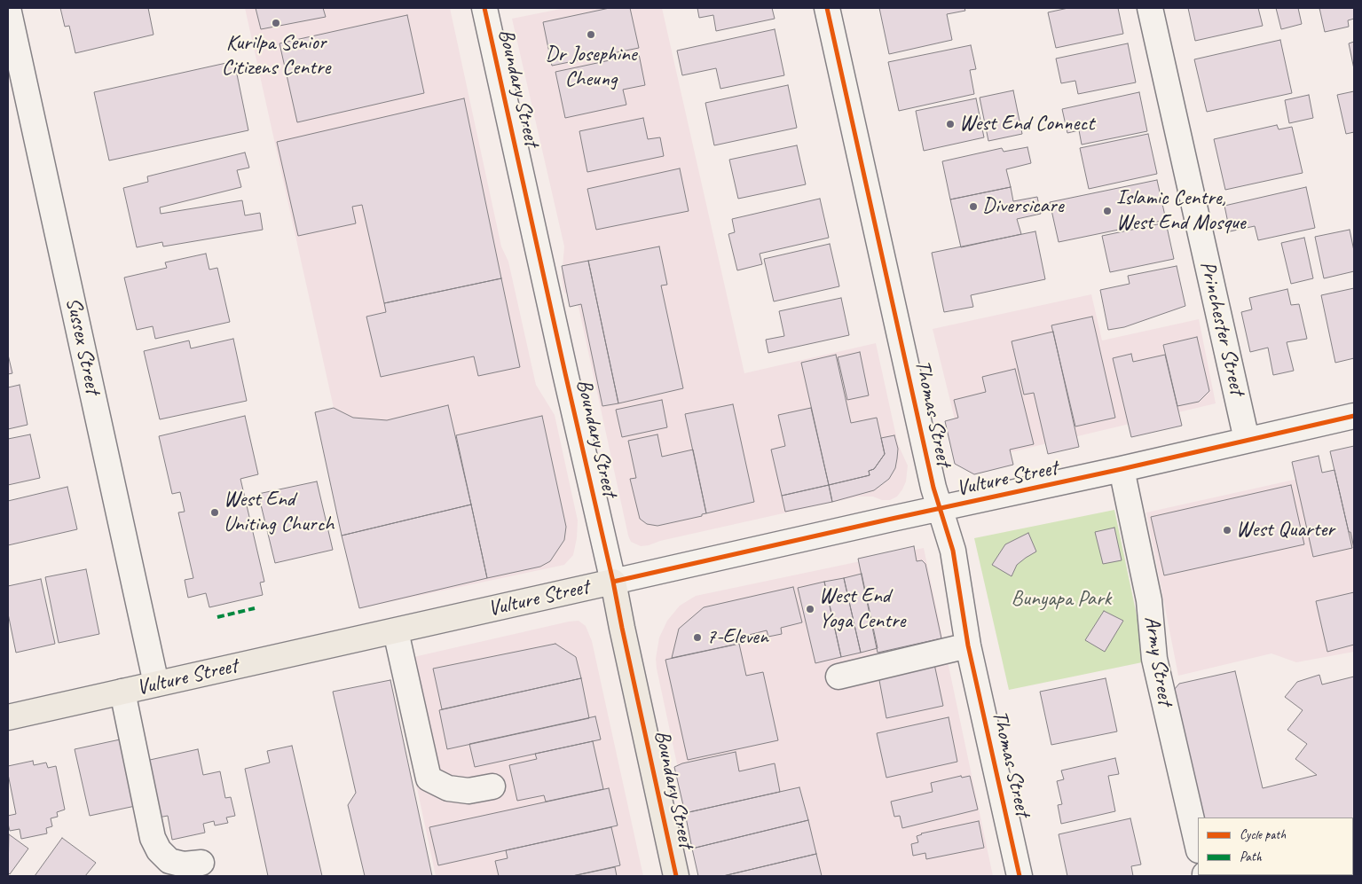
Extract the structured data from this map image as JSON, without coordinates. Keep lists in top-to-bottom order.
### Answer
{
  "streets": {
    "main road": ["Boundary Street", "Vulture Street"],
    "street": [
      "Princhester Street",
      "Sussex Street",
      "Thomas Street",
      "Army Street"
    ]
  },
  "crossings": [
    ["Boundary Street", "Vulture Street"],
    ["Princhester Street", "Vulture Street"],
    ["Sussex Street", "Vulture Street"],
    ["Thomas Street", "Vulture Street"],
    ["Vulture Street", "Army Street"]
  ],
  "parks": ["Bunyapa Park"],
  "places": [
    "Kurilpa Senior Citizens Centre",
    "Dr Josephine Cheung",
    "West End Connect",
    "Diversicare",
    "Islamic Centre, West End Mosque",
    "West End Uniting Church",
    "West Quarter",
    "West End Yoga Centre",
    "7-Eleven"
  ],
  "legend": ["Cycle path", "Path"]
}
